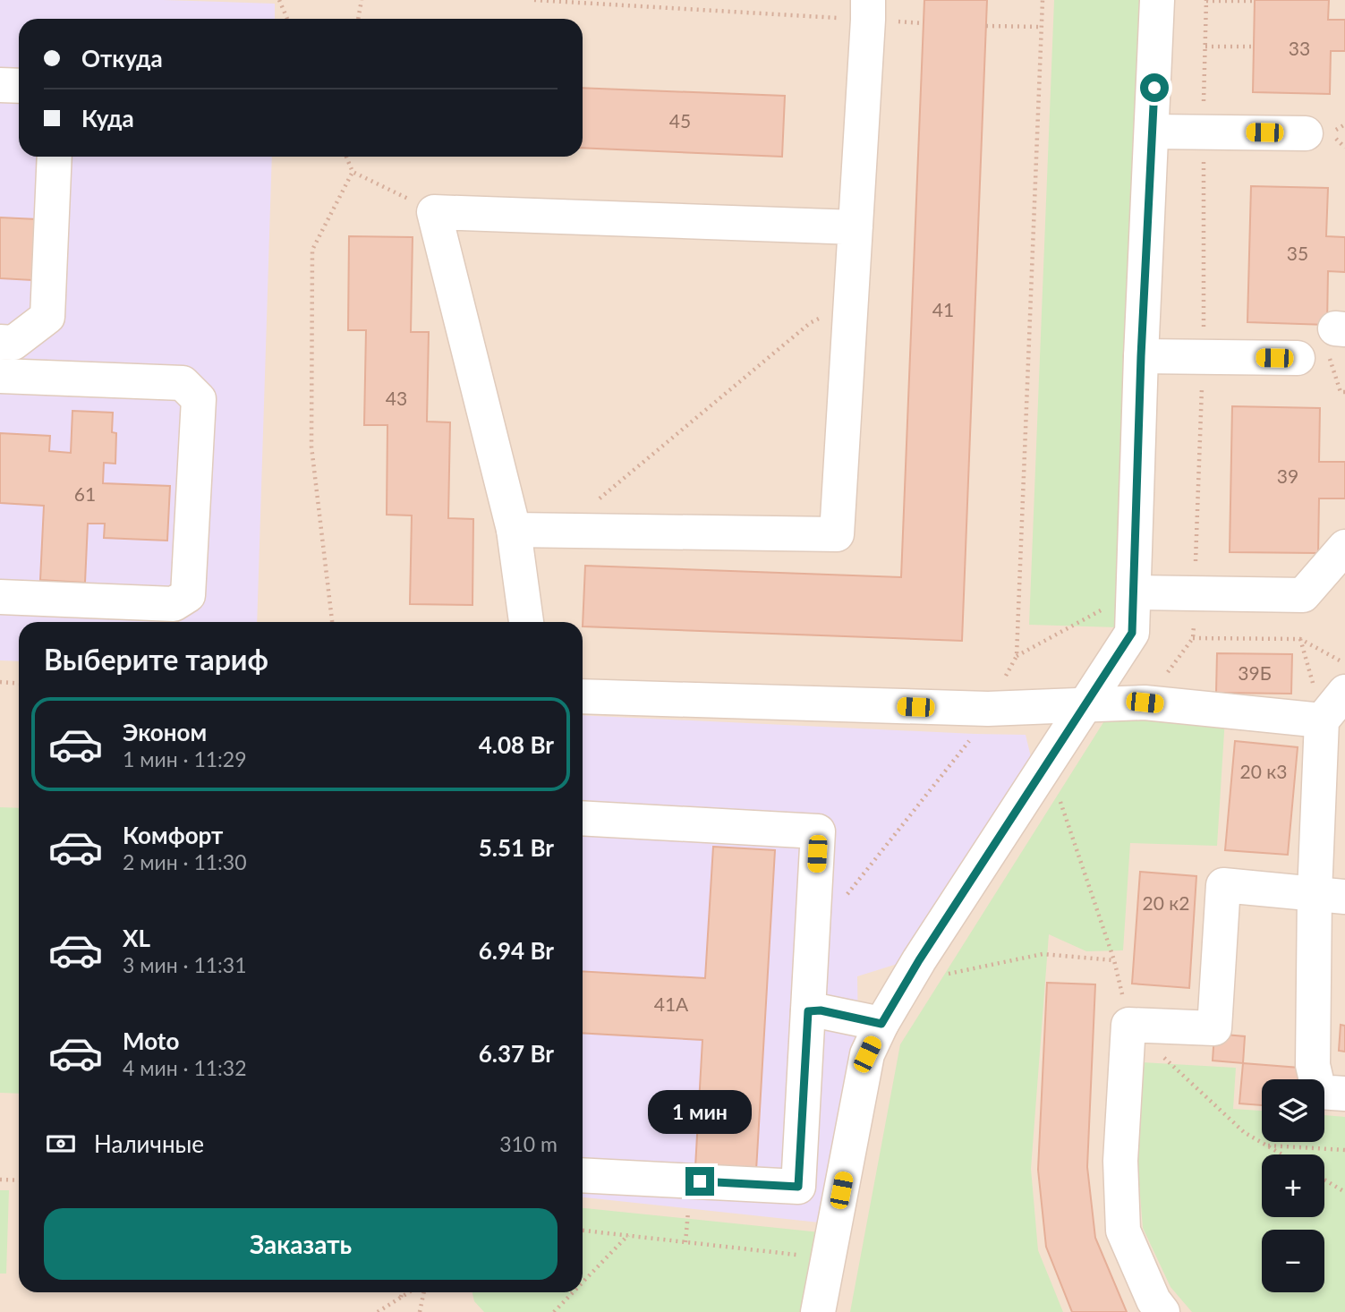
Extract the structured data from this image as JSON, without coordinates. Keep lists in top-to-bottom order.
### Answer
{
  "house_numbers": [
    "33",
    "45",
    "35",
    "41",
    "43",
    "39",
    "61",
    "39Б",
    "20 к3",
    "20 к2",
    "41А"
  ],
  "page": {
    "banner": ["Откуда", "Куда"],
    "heading": "Выберите тариф",
    "list": [
      {
        "name": "Эконом",
        "note": "1 мин · 11:29",
        "value": "4.08 Br"
      },
      {
        "name": "Комфорт",
        "note": "2 мин · 11:30",
        "value": "5.51 Br"
      },
      {
        "name": "XL",
        "note": "3 мин · 11:31",
        "value": "6.94 Br"
      },
      {
        "name": "Moto",
        "note": "4 мин · 11:32",
        "value": "6.37 Br"
      }
    ],
    "map_buttons": ["+", "−"],
    "bubble": "1 мин",
    "pay": ["Наличные", "310 m"],
    "buttons": "Заказать"
  }
}
